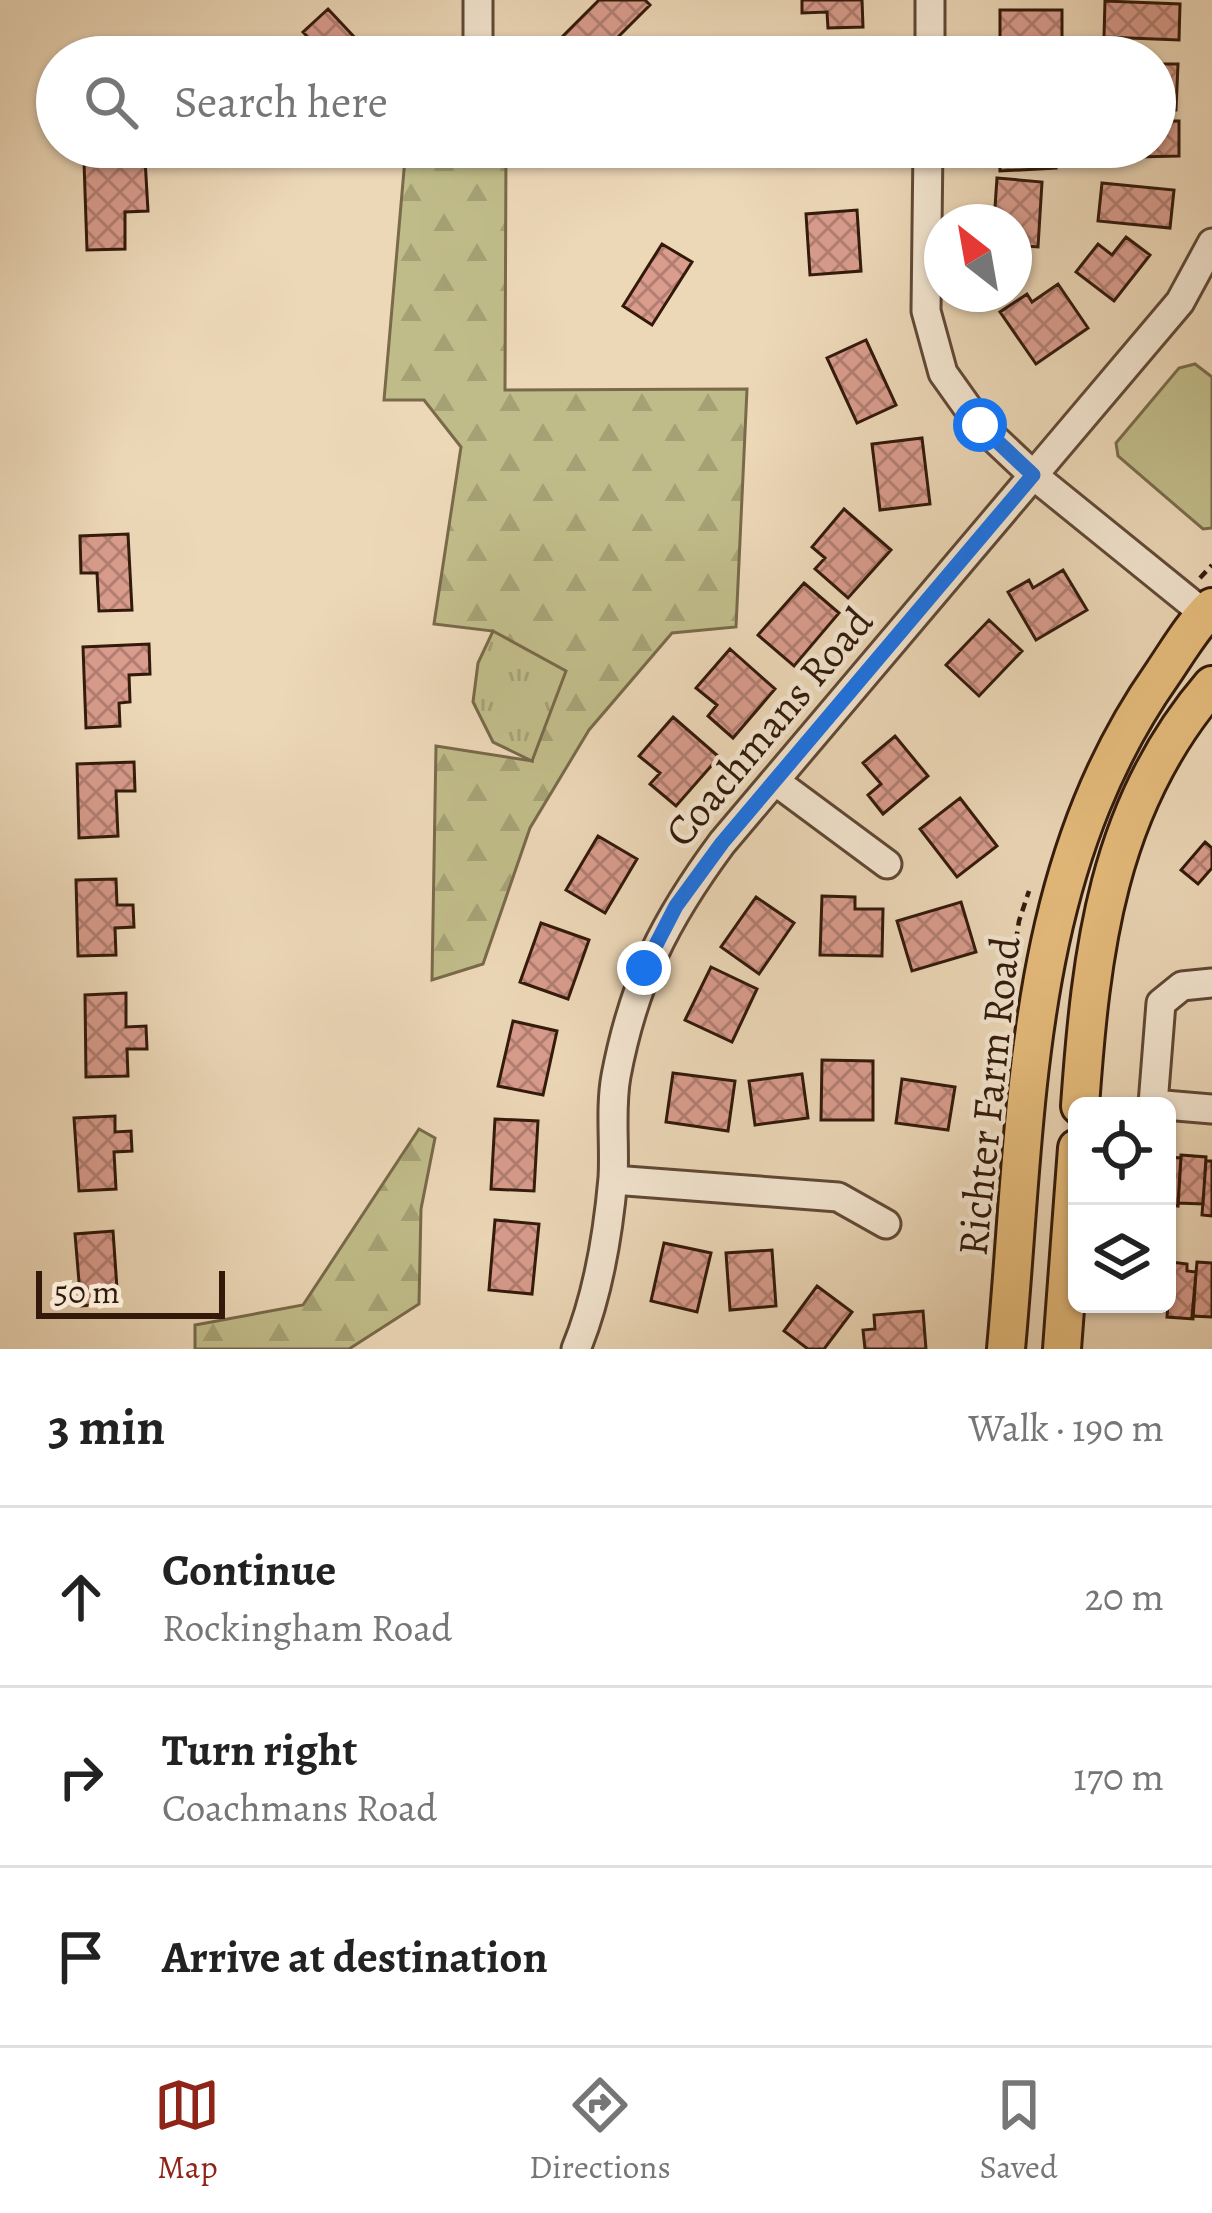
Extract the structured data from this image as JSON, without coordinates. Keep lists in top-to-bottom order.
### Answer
{
  "streets": {
    "main road": ["Richter Farm Road"],
    "street": ["Coachmans Road"]
  },
  "scale_bar": "50 m",
  "north": "top left",
  "page": {
    "search": "Search here",
    "scale": "50 m",
    "heading": ["3 min", "Walk · 190 m"],
    "list": [
      ["Continue", "Rockingham Road", "20 m"],
      ["Turn right", "Coachmans Road", "170 m"],
      "Arrive at destination"
    ],
    "nav": ["Map", "Directions", "Saved"]
  }
}
